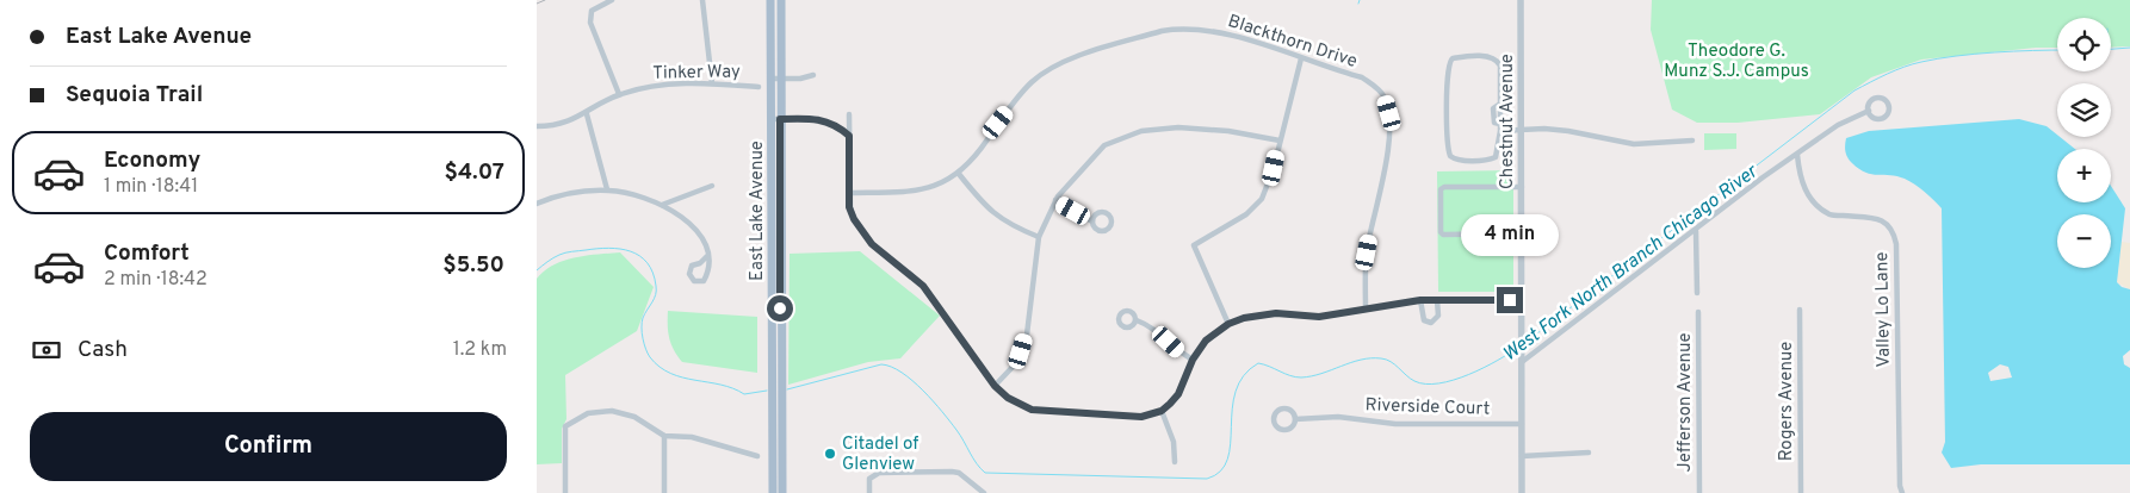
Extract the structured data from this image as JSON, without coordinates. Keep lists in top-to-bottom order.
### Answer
{
  "streets": {
    "main road": ["East Lake Avenue"],
    "street": [
      "Blackthorn Drive",
      "Tinker Way",
      "Chestnut Avenue",
      "Valley Lo Lane",
      "Rogers Avenue",
      "Jefferson Avenue",
      "Riverside Court"
    ]
  },
  "crossings": [
    ["Chestnut Avenue", "Riverside Court"]
  ],
  "water": ["West Fork North Branch Chicago River"],
  "parks": ["Theodore G. Munz S.J. Campus"],
  "places": ["Citadel of Glenview"],
  "page": {
    "banner": ["East Lake Avenue", "Sequoia Trail"],
    "map_buttons": ["+", "−"],
    "list": [
      {
        "name": "Economy",
        "note": "1 min · 18:41",
        "value": "$4.07"
      },
      {
        "name": "Comfort",
        "note": "2 min · 18:42",
        "value": "$5.50"
      }
    ],
    "bubble": "4 min",
    "pay": ["Cash", "1.2 km"],
    "buttons": "Confirm"
  }
}
